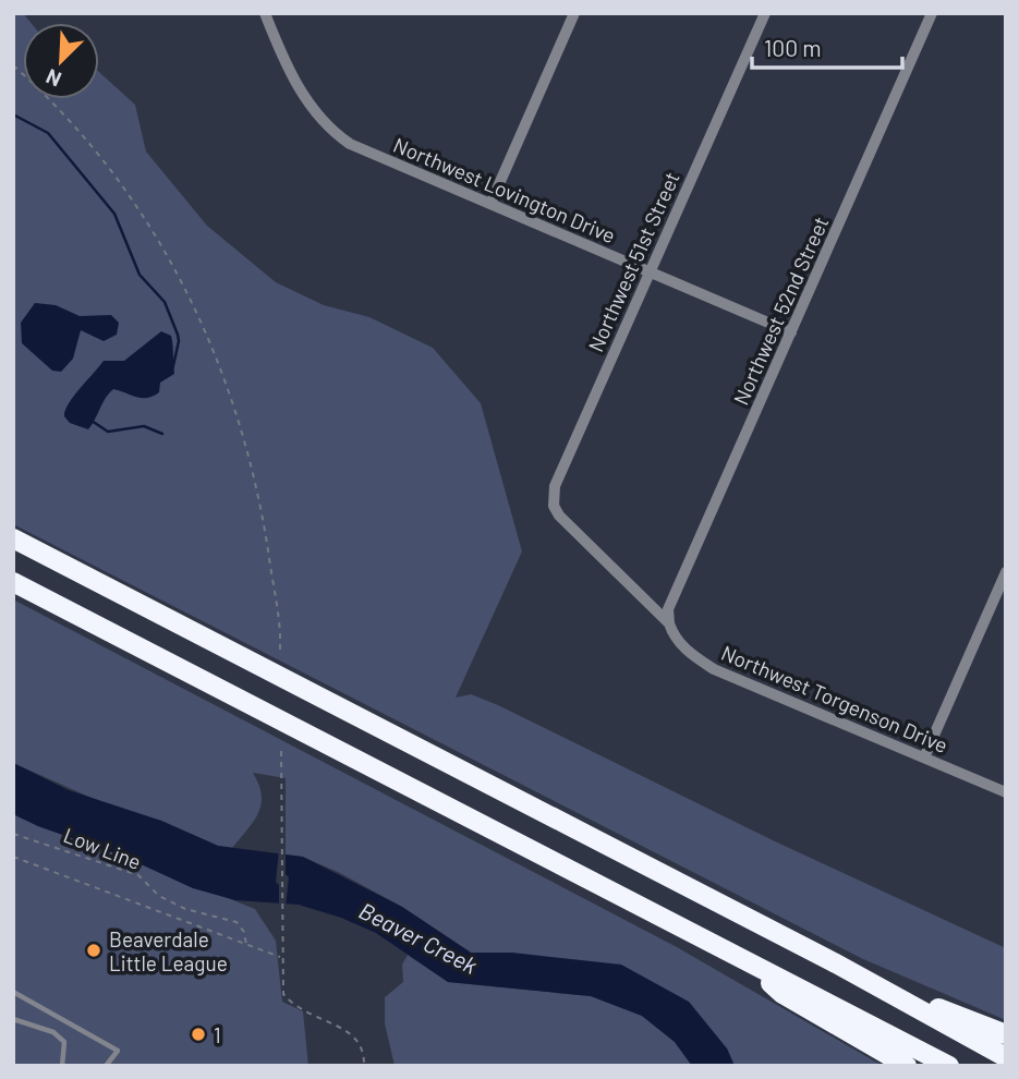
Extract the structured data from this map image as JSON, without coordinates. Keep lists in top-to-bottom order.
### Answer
{
  "streets": {
    "street": [
      "Northwest Lovington Drive",
      "Northwest 51st Street",
      "Northwest 52nd Street",
      "Northwest Torgenson Drive"
    ],
    "path": ["Low Line"]
  },
  "crossings": [
    ["Northwest Lovington Drive", "Northwest 51st Street"],
    ["Northwest Lovington Drive", "Northwest 52nd Street"],
    ["Northwest 51st Street", "Northwest Torgenson Drive"],
    ["Northwest 52nd Street", "Northwest Torgenson Drive"]
  ],
  "water": ["Beaver Creek"],
  "places": ["Beaverdale Little League", "1"],
  "scale_bar": "100 m",
  "north": "bottom left"
}
